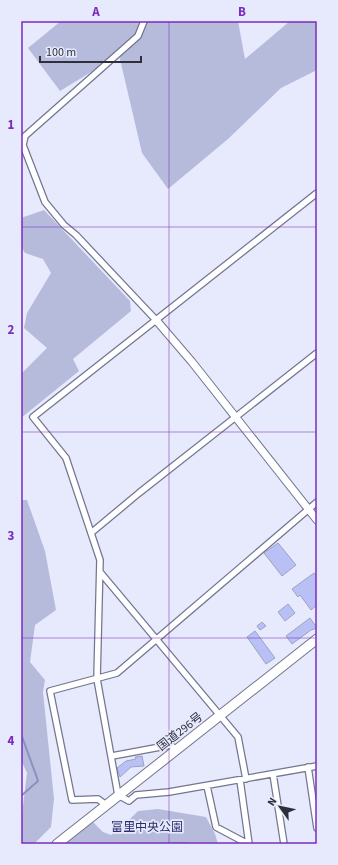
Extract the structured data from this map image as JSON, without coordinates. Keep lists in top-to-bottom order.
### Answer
{
  "streets": {
    "highway": ["国道296号"]
  },
  "parks": ["富里中央公園"],
  "scale_bar": "100 m",
  "north": "top left",
  "grid": {
    "columns": ["A", "B"],
    "rows": [
      "1",
      "2",
      "3",
      "4"
    ]
  }
}
